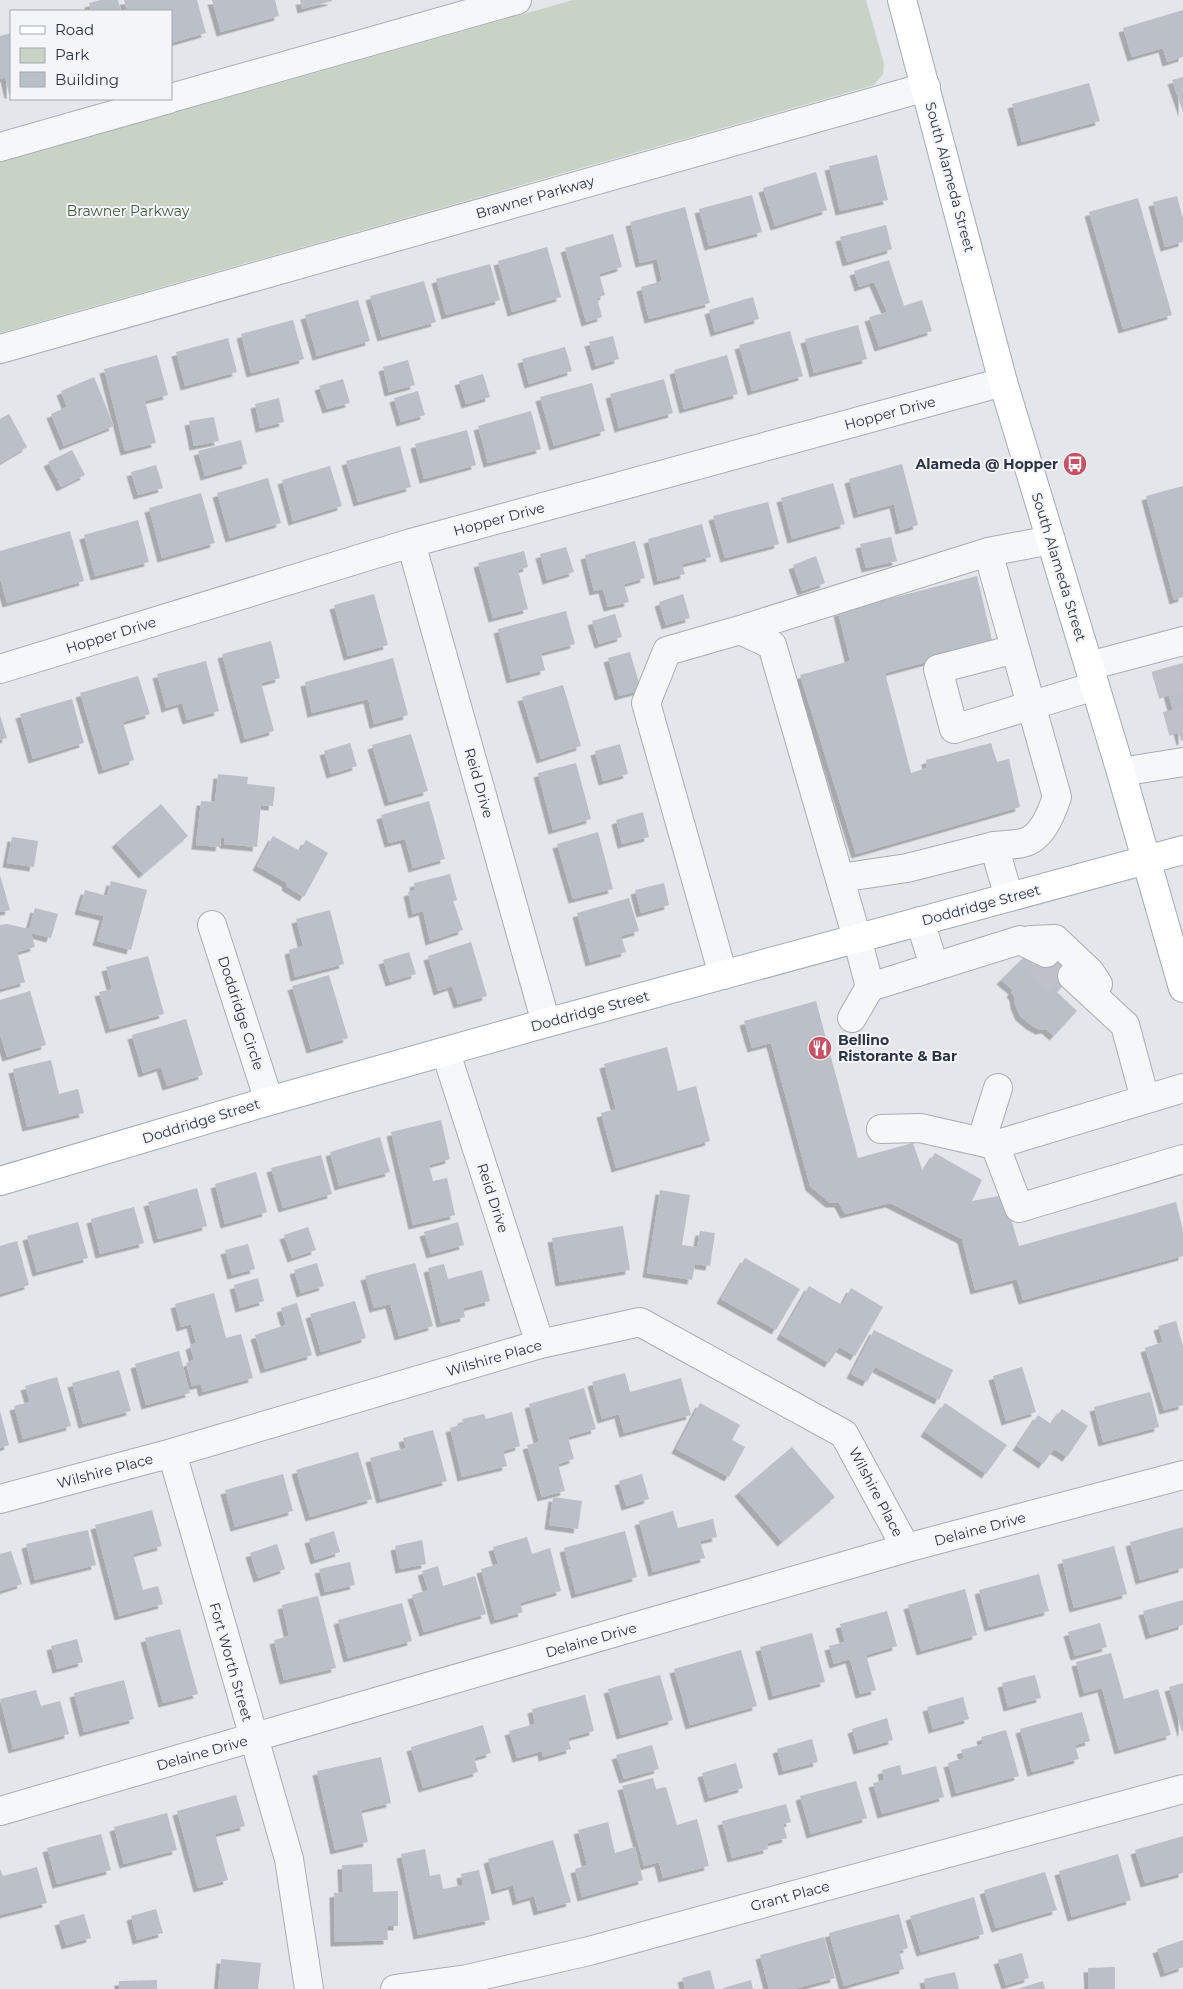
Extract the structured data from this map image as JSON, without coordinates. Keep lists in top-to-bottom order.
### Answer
{
  "streets": {
    "main road": ["South Alameda Street", "Doddridge Street"],
    "street": [
      "Brawner Parkway",
      "Hopper Drive",
      "Reid Drive",
      "Doddridge Circle",
      "Wilshire Place",
      "Delaine Drive",
      "Fort Worth Street",
      "Grant Place"
    ]
  },
  "crossings": [
    ["South Alameda Street", "Brawner Parkway"],
    ["South Alameda Street", "Hopper Drive"],
    ["South Alameda Street", "Doddridge Street"],
    ["Hopper Drive", "Reid Drive"],
    ["Reid Drive", "Doddridge Street"],
    ["Reid Drive", "Wilshire Place"],
    ["Doddridge Street", "Doddridge Circle"],
    ["Wilshire Place", "Delaine Drive"],
    ["Wilshire Place", "Fort Worth Street"],
    ["Delaine Drive", "Fort Worth Street"]
  ],
  "parks": ["Brawner Parkway"],
  "places": {
    "bus stop": ["Alameda @ Hopper"],
    "restaurant": ["Bellino Ristorante & Bar"]
  },
  "legend": ["Road", "Park", "Building"]
}
